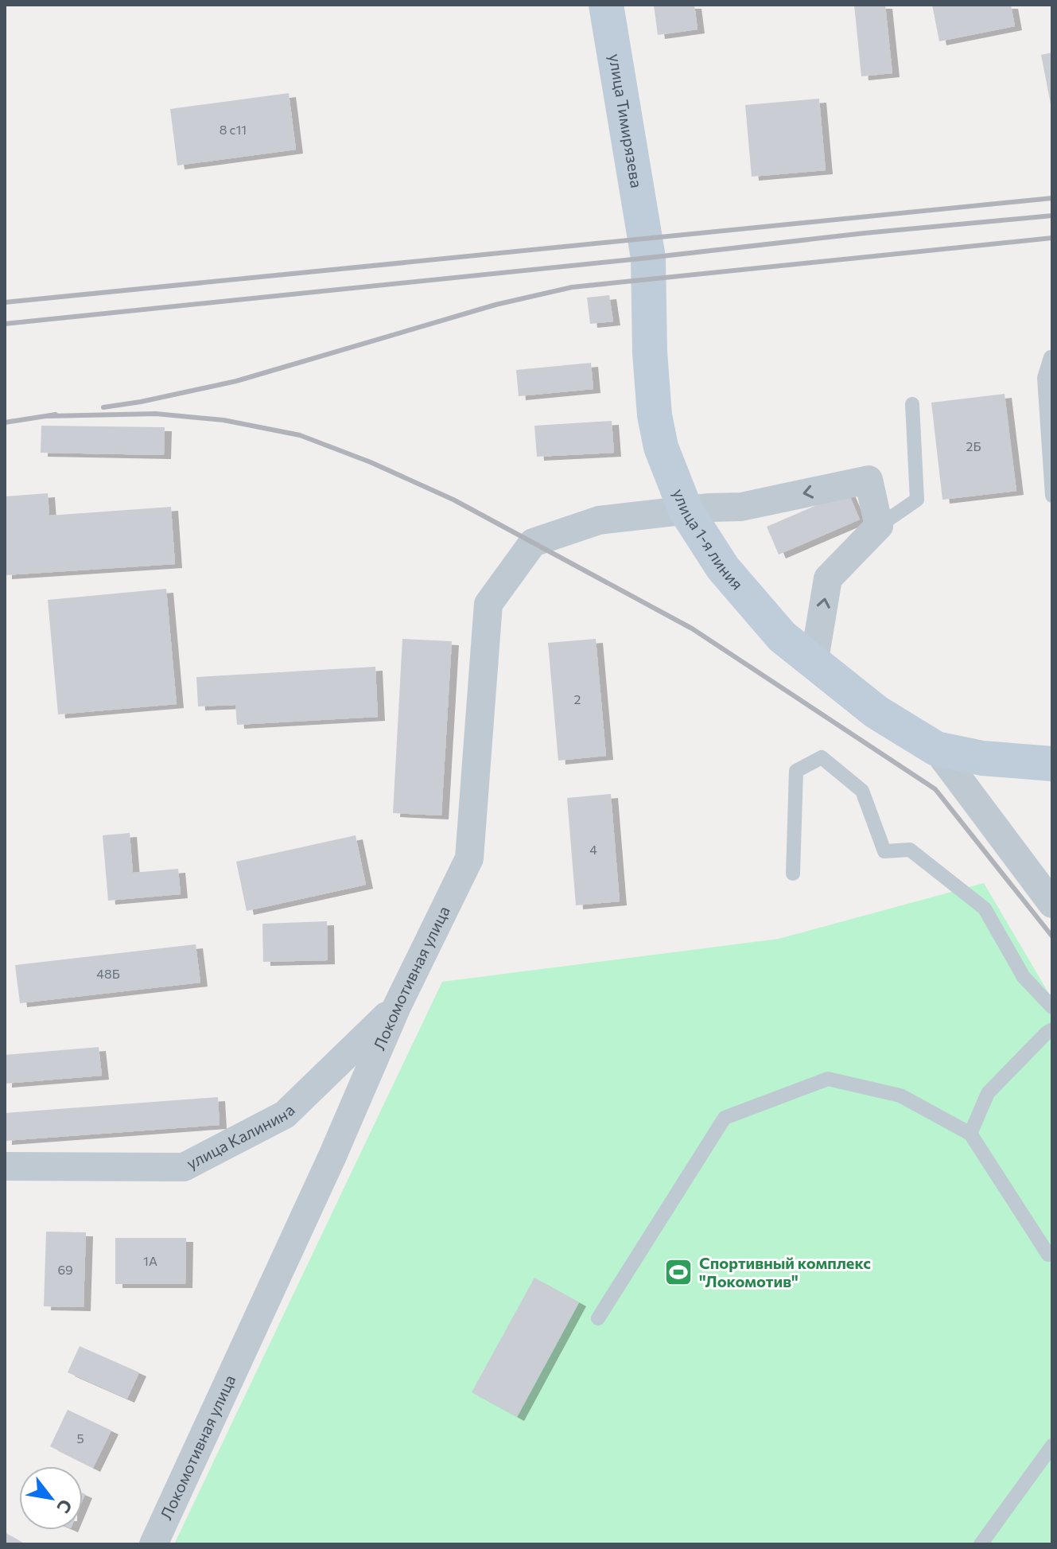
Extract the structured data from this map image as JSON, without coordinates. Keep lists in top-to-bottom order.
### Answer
{
  "streets": {
    "main road": ["улица Тимирязева", "улица 1-я линия"],
    "street": ["Локомотивная улица", "улица Калинина"]
  },
  "crossings": [
    ["улица Тимирязева", "улица 1-я линия"],
    ["улица 1-я линия", "Локомотивная улица"],
    ["Локомотивная улица", "улица Калинина"]
  ],
  "places": {
    "sports": ["Спортивный комплекс \"Локомотив\""]
  },
  "house_numbers": [
    "8 с11",
    "2Б",
    "2",
    "4",
    "48Б",
    "1А",
    "69",
    "5"
  ],
  "north": "bottom right"
}
